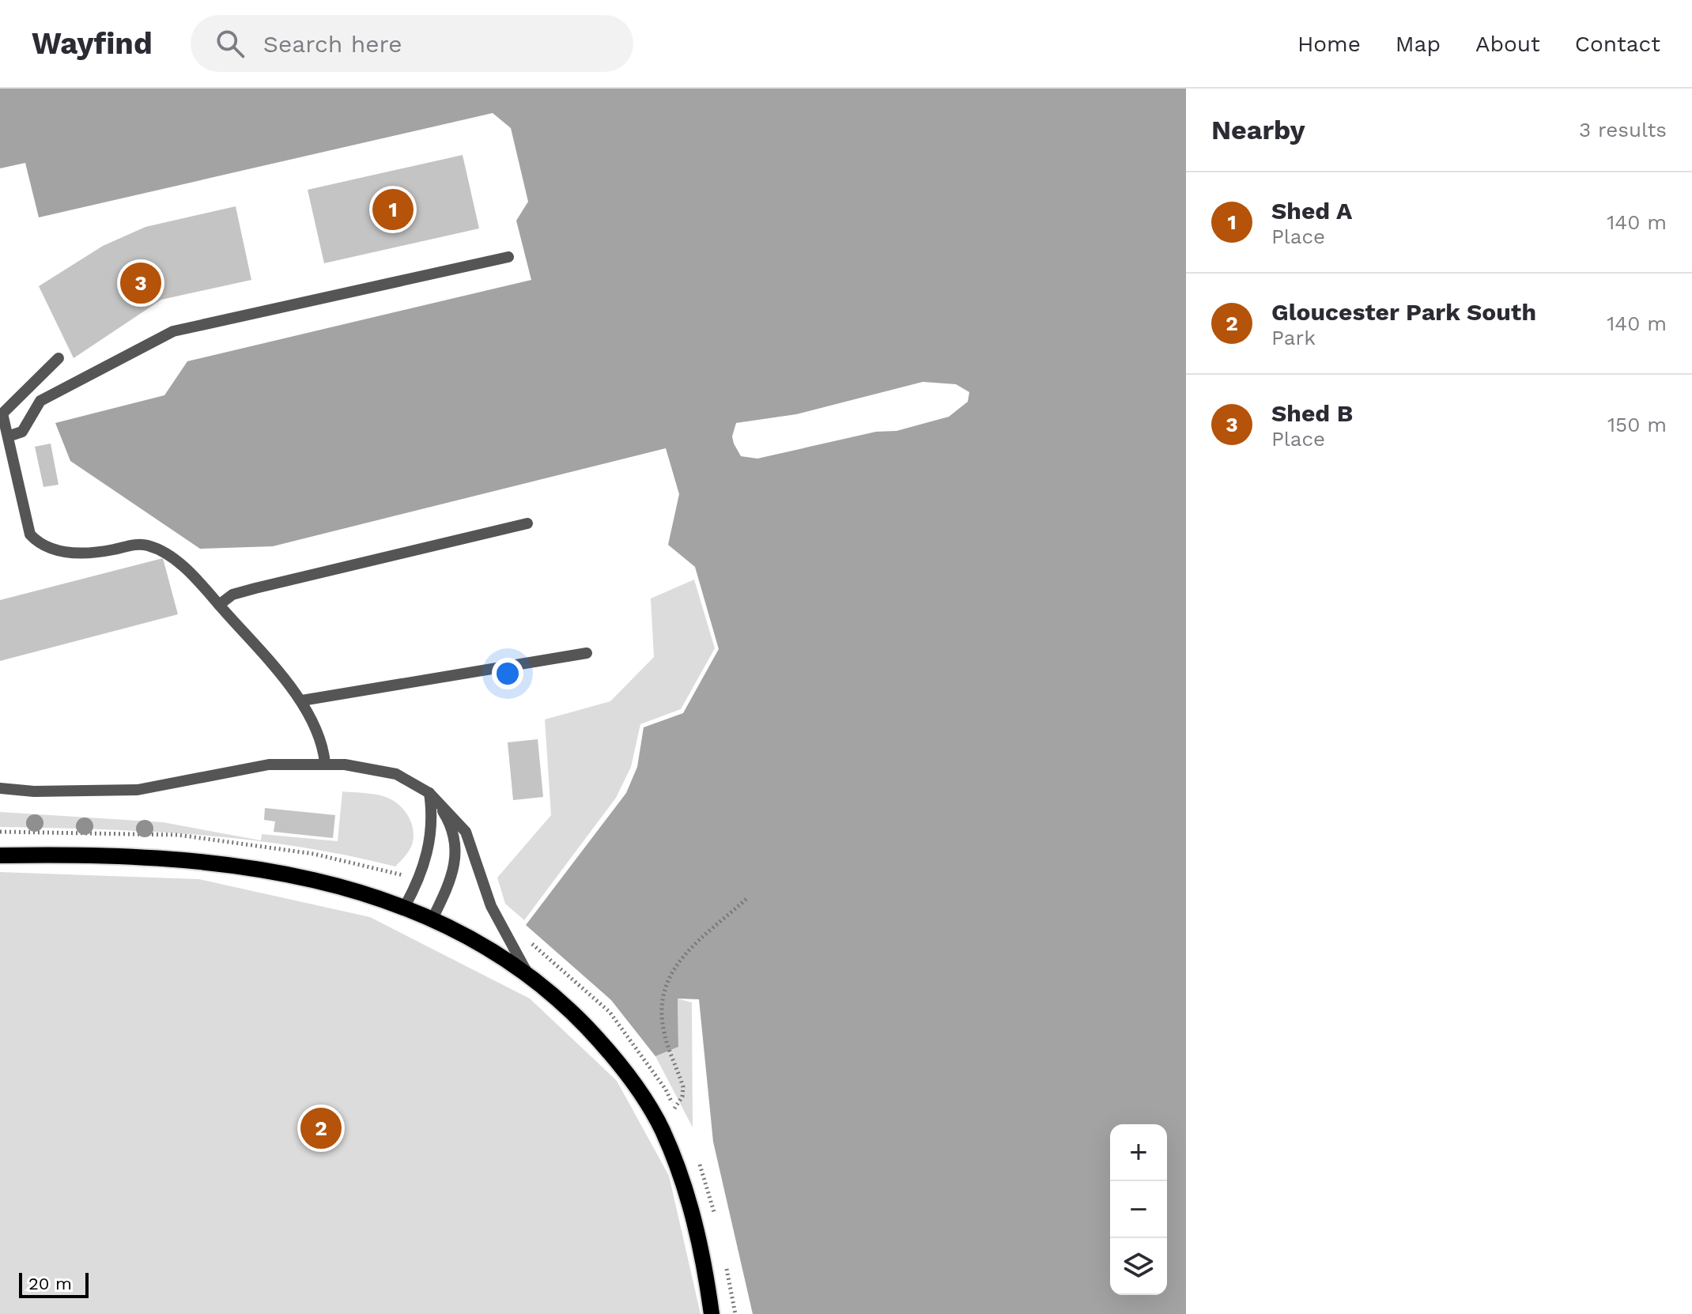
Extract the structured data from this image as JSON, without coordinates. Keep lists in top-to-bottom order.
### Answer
{
  "scale_bar": "20 m",
  "page": {
    "header": "Wayfind",
    "search": "Search here",
    "nav": [
      "Home",
      "Map",
      "About",
      "Contact"
    ],
    "heading": ["Nearby", "3 results"],
    "list": [
      {
        "mark": "1",
        "name": "Shed A",
        "note": "Place",
        "value": "140 m"
      },
      {
        "mark": "2",
        "name": "Gloucester Park South",
        "note": "Park",
        "value": "140 m"
      },
      {
        "mark": "3",
        "name": "Shed B",
        "note": "Place",
        "value": "150 m"
      }
    ],
    "pins": ["1", "3", "2"],
    "map_buttons": ["+", "−"],
    "scale": "20 m"
  }
}
